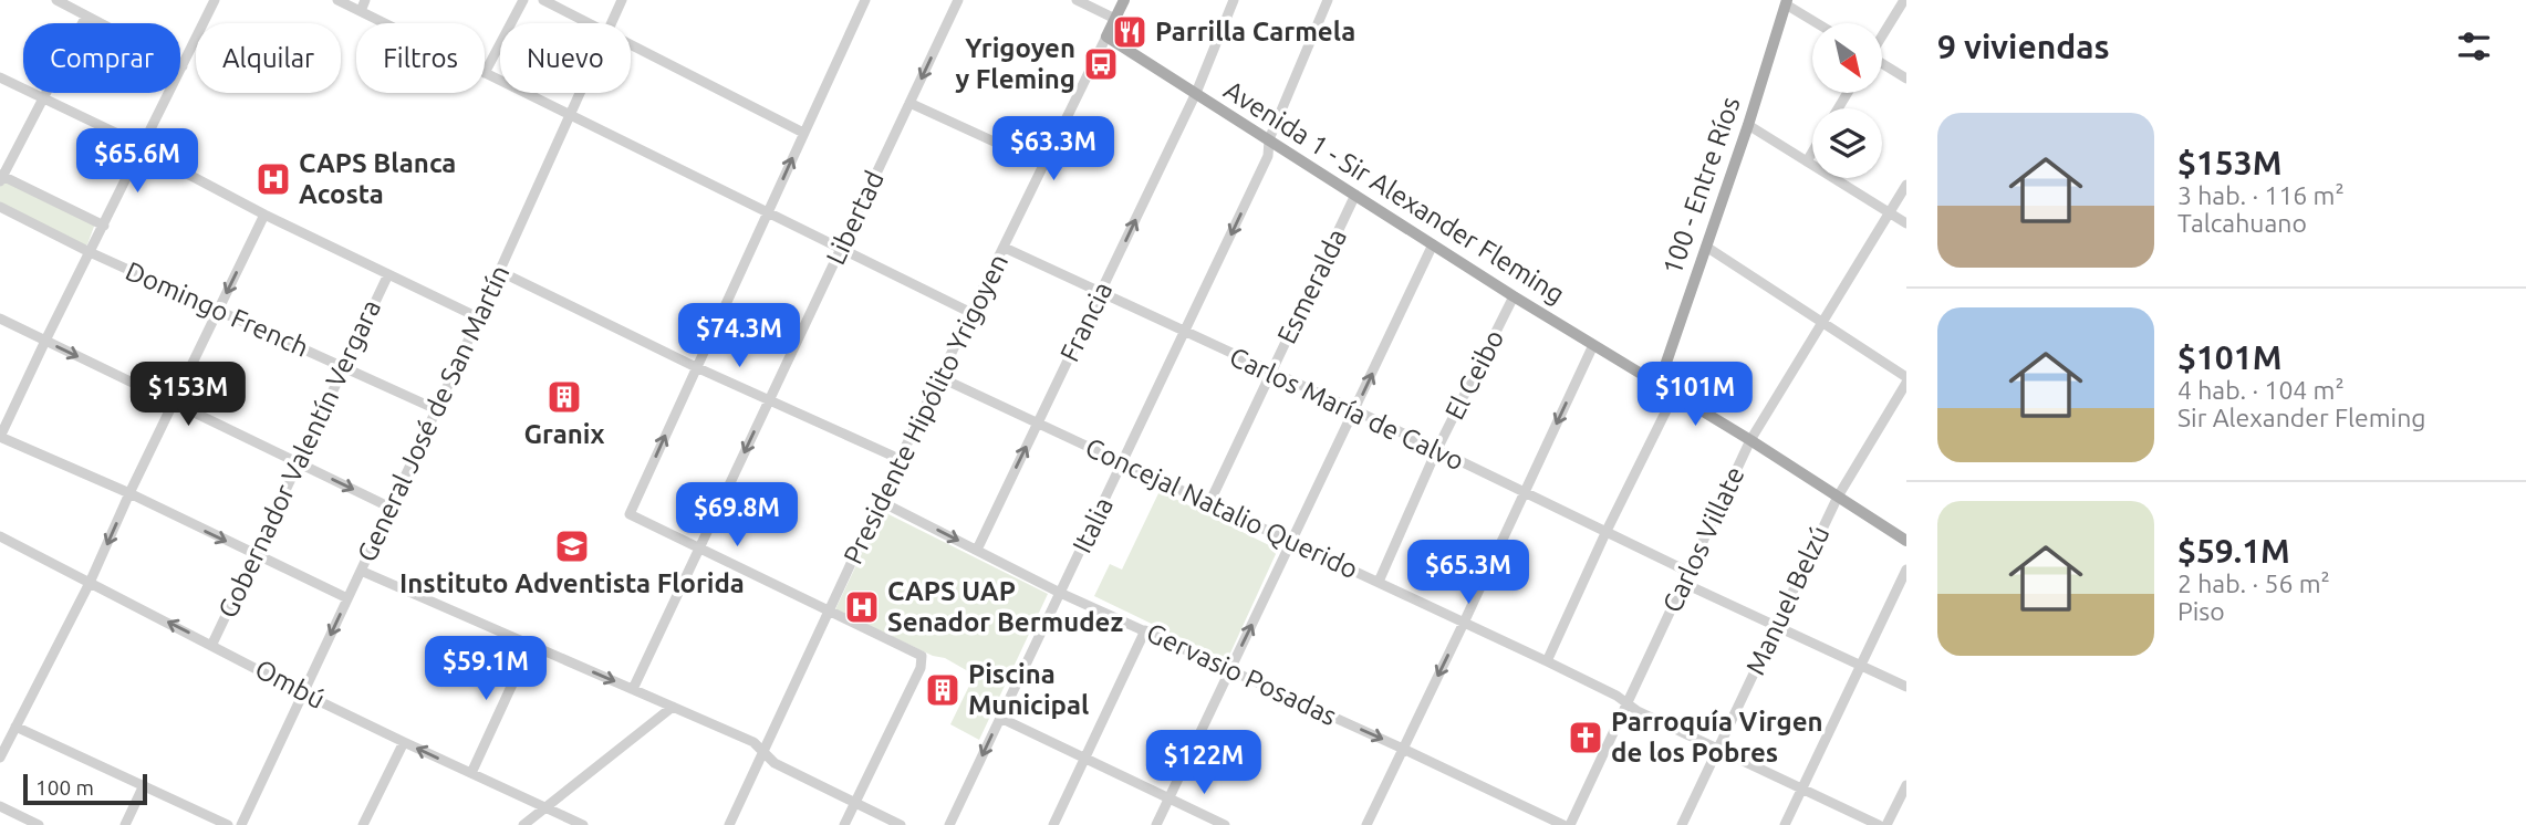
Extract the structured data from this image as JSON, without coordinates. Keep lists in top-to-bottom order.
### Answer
{
  "streets": {
    "main road": ["100 - Entre Ríos", "Avenida 1 - Sir Alexander Fleming"],
    "street": [
      "Libertad",
      "Esmeralda",
      "Domingo French",
      "Francia",
      "El Ceibo",
      "Presidente Hipólito Yrigoyen",
      "Carlos María de Calvo",
      "General José de San Martín",
      "Gobernador Valentín Vergara",
      "Concejal Natalio Querido",
      "Italia",
      "Carlos Villate",
      "Manuel Belzú",
      "Gervasio Posadas",
      "Ombú"
    ]
  },
  "crossings": [
    ["100 - Entre Ríos", "Avenida 1 - Sir Alexander Fleming"],
    ["Avenida 1 - Sir Alexander Fleming", "Esmeralda"],
    ["Avenida 1 - Sir Alexander Fleming", "Francia"],
    ["Avenida 1 - Sir Alexander Fleming", "El Ceibo"],
    ["Avenida 1 - Sir Alexander Fleming", "Presidente Hipólito Yrigoyen"],
    ["Avenida 1 - Sir Alexander Fleming", "Italia"],
    ["Avenida 1 - Sir Alexander Fleming", "Carlos Villate"],
    ["Avenida 1 - Sir Alexander Fleming", "Manuel Belzú"],
    ["Esmeralda", "Carlos María de Calvo"],
    ["Esmeralda", "Concejal Natalio Querido"],
    ["Domingo French", "General José de San Martín"],
    ["Domingo French", "Gobernador Valentín Vergara"],
    ["Francia", "Carlos María de Calvo"],
    ["Francia", "Concejal Natalio Querido"],
    ["Francia", "Gervasio Posadas"],
    ["El Ceibo", "Carlos María de Calvo"],
    ["El Ceibo", "Concejal Natalio Querido"],
    ["Presidente Hipólito Yrigoyen", "Carlos María de Calvo"],
    ["Presidente Hipólito Yrigoyen", "Concejal Natalio Querido"],
    ["Presidente Hipólito Yrigoyen", "Gervasio Posadas"],
    ["Carlos María de Calvo", "Italia"],
    ["Carlos María de Calvo", "Carlos Villate"],
    ["Carlos María de Calvo", "Manuel Belzú"],
    ["General José de San Martín", "Ombú"],
    ["Gobernador Valentín Vergara", "Ombú"],
    ["Concejal Natalio Querido", "Italia"],
    ["Concejal Natalio Querido", "Carlos Villate"],
    ["Concejal Natalio Querido", "Manuel Belzú"],
    ["Italia", "Gervasio Posadas"]
  ],
  "one_way": [
    "Libertad",
    "Francia",
    "Italia",
    "Gervasio Posadas"
  ],
  "places": {
    "restaurant": ["Parrilla Carmela"],
    "bus stop": ["Yrigoyen y Fleming"],
    "hospital": ["CAPS Blanca Acosta", "CAPS UAP Senador Bermudez"],
    "building": ["Granix", "Piscina Municipal"],
    "school or university": ["Instituto Adventista Florida"],
    "church": ["Parroquía Virgen de los Pobres"]
  },
  "scale_bar": "100 m",
  "north": "bottom right",
  "page": {
    "heading": "9 viviendas",
    "chip": [
      "Comprar",
      "Alquilar",
      "Filtros",
      "Nuevo"
    ],
    "list": [
      {
        "name": "$153M",
        "note": "3 hab. · 116 m² · Talcahuano"
      },
      {
        "name": "$101M",
        "note": "4 hab. · 104 m² · Sir Alexander Fleming"
      },
      {
        "name": "$59.1M",
        "note": "2 hab. · 56 m² · Piso"
      }
    ],
    "price": [
      "$63.3M",
      "$65.6M",
      "$74.3M",
      "$153M",
      "$101M",
      "$69.8M",
      "$65.3M",
      "$59.1M",
      "$122M"
    ],
    "scale": "100 m"
  }
}
